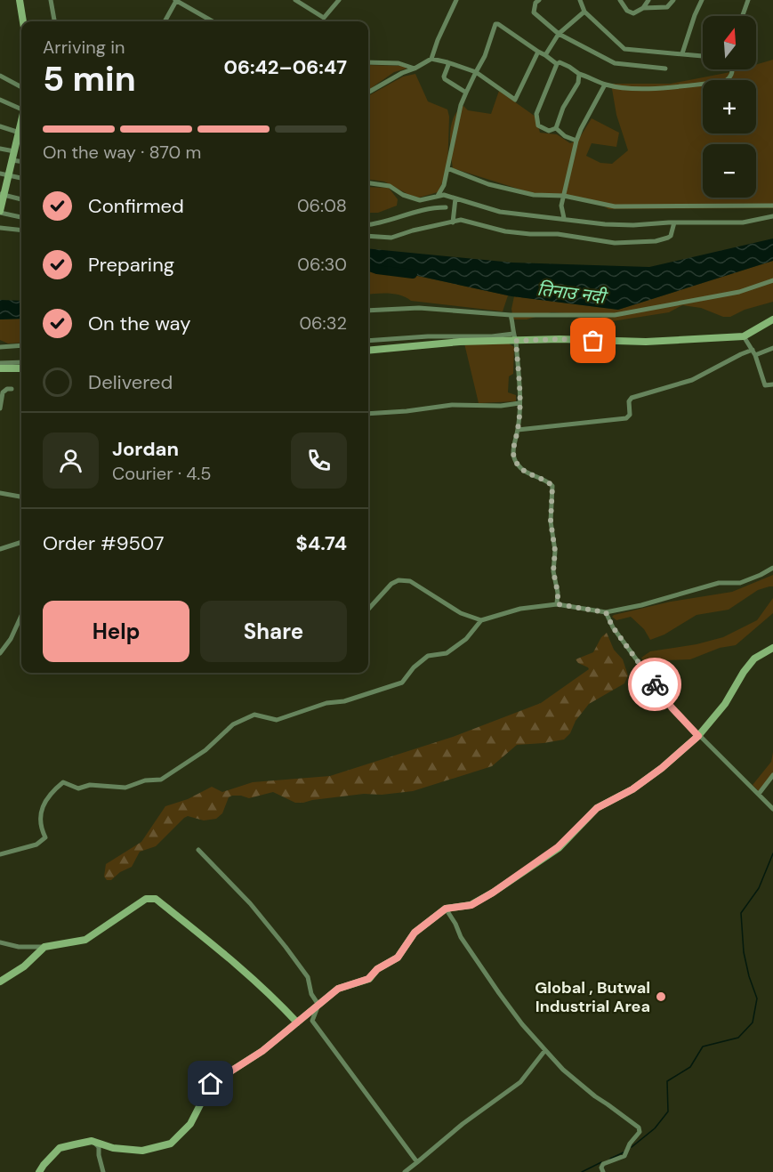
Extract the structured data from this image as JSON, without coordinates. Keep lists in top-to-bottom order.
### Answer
{
  "water": ["तिनाउ नदी"],
  "places": ["Global , Butwal Industrial Area"],
  "north": "top",
  "page": {
    "map_buttons": ["+", "−"],
    "heading": ["5 min", "Arriving in", "06:42–06:47"],
    "panel": [
      "Jordan",
      "Courier · 4.5",
      "Order #9507",
      "$4.74"
    ],
    "bar": "On the way · 870 m",
    "list": [
      ["Confirmed", "06:08"],
      ["Preparing", "06:30"],
      ["On the way", "06:32"],
      "Delivered"
    ],
    "buttons": ["Help", "Share"]
  }
}
